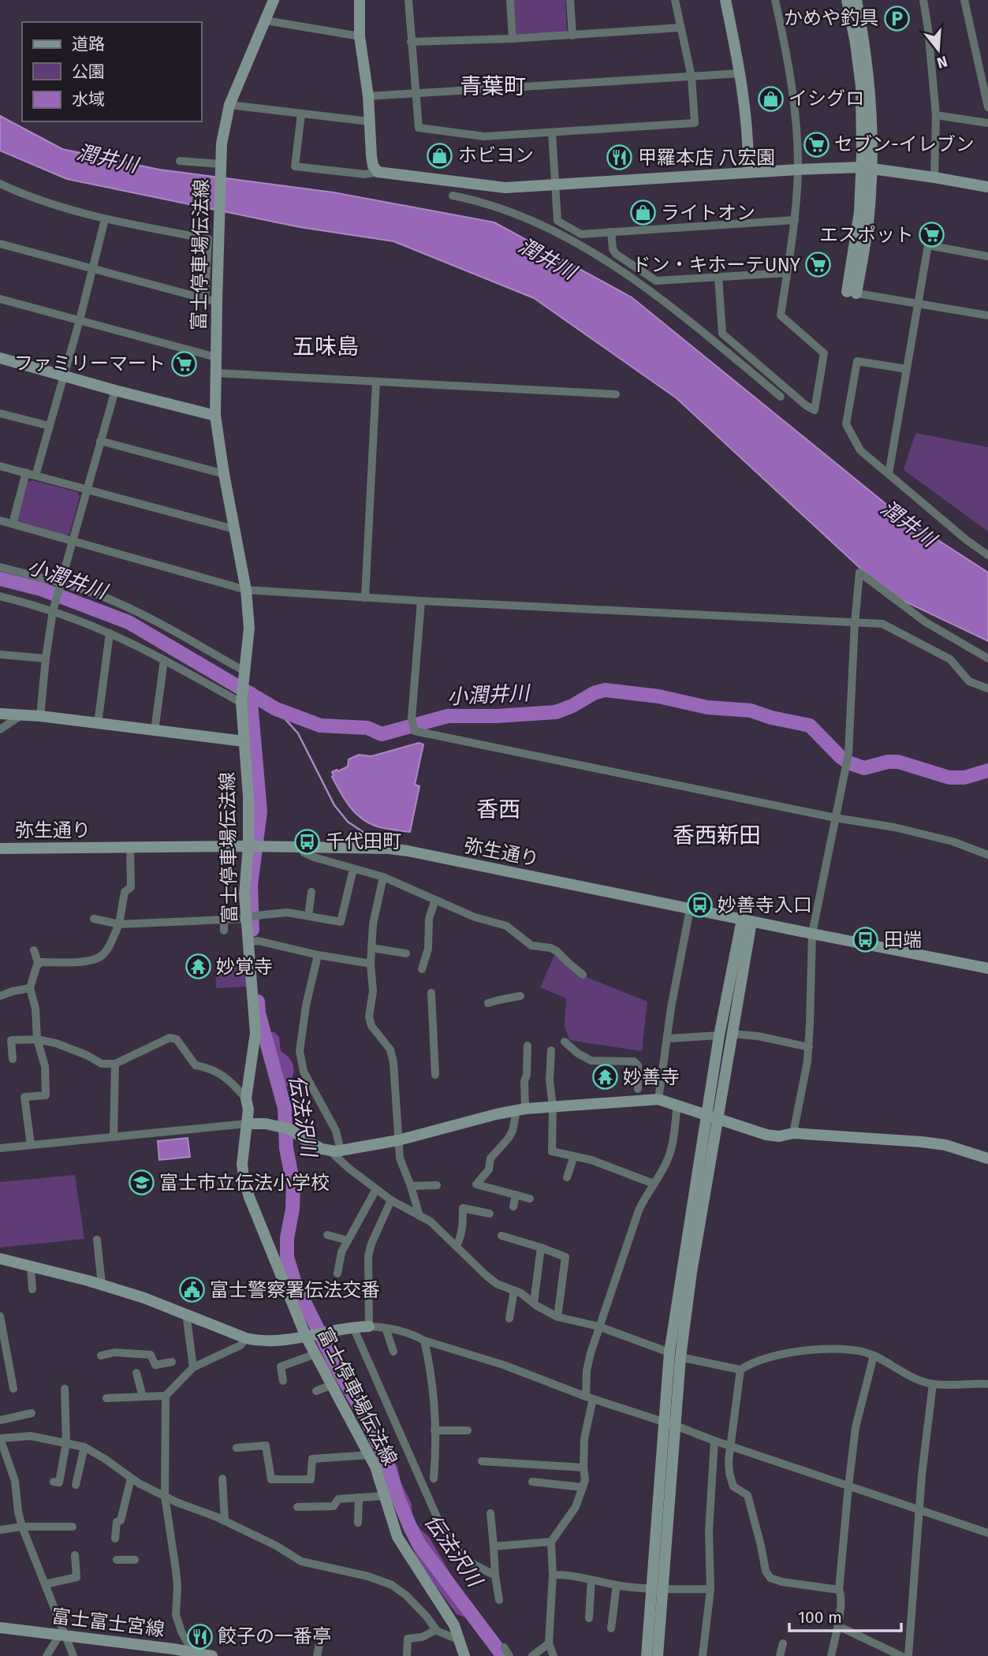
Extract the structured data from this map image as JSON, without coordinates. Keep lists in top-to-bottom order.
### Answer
{
  "streets": {
    "street": ["富士停車場伝法線", "弥生通り", "富士富士宮線"]
  },
  "crossings": [
    ["富士停車場伝法線", "弥生通り"]
  ],
  "districts": [
    "青葉町",
    "五味島",
    "香西",
    "香西新田"
  ],
  "water": ["潤井川", "小潤井川", "伝法沢川"],
  "places": {
    "parking": ["かめや釣具"],
    "shop": ["イシグロ", "ホビヨン", "ライトオン"],
    "supermarket": [
      "セブン-イレブン",
      "エスポット",
      "ドン・キホーテUNY",
      "ファミリーマート"
    ],
    "restaurant": ["甲羅本店 八宏園", "餃子の一番亭"],
    "bus stop": ["千代田町", "妙善寺入口", "田端"],
    "temple": ["妙覚寺", "妙善寺"],
    "school or university": ["富士市立伝法小学校"],
    "public building": ["富士警察署伝法交番"]
  },
  "legend": ["道路", "公園", "水域"],
  "scale_bar": "100 m",
  "north": "bottom"
}
